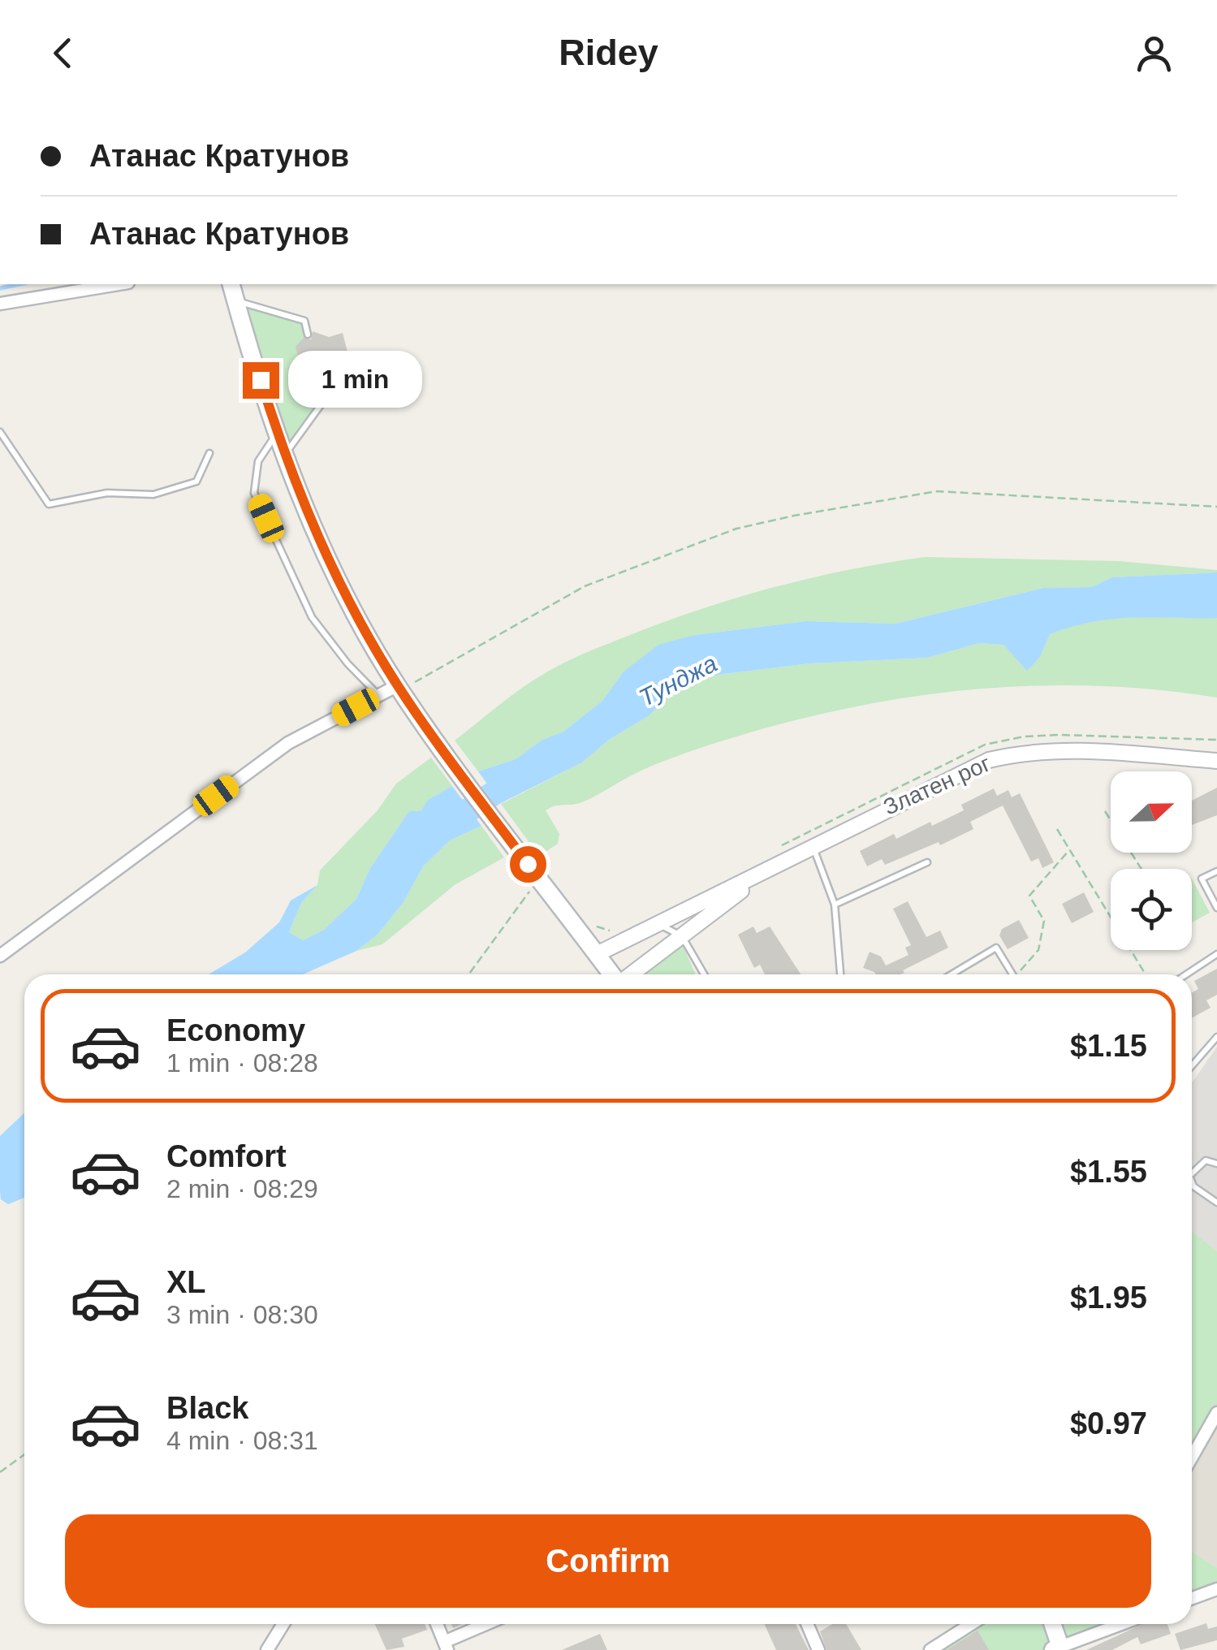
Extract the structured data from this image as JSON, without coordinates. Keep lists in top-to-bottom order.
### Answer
{
  "streets": {
    "street": ["Златен рог"]
  },
  "water": ["Тунджа"],
  "north": "right",
  "page": {
    "header": "Ridey",
    "banner": ["Атанас Кратунов", "Атанас Кратунов"],
    "bubble": "1 min",
    "list": [
      {
        "name": "Economy",
        "note": "1 min · 08:28",
        "value": "$1.15"
      },
      {
        "name": "Comfort",
        "note": "2 min · 08:29",
        "value": "$1.55"
      },
      {
        "name": "XL",
        "note": "3 min · 08:30",
        "value": "$1.95"
      },
      {
        "name": "Black",
        "note": "4 min · 08:31",
        "value": "$0.97"
      }
    ],
    "buttons": "Confirm"
  }
}
